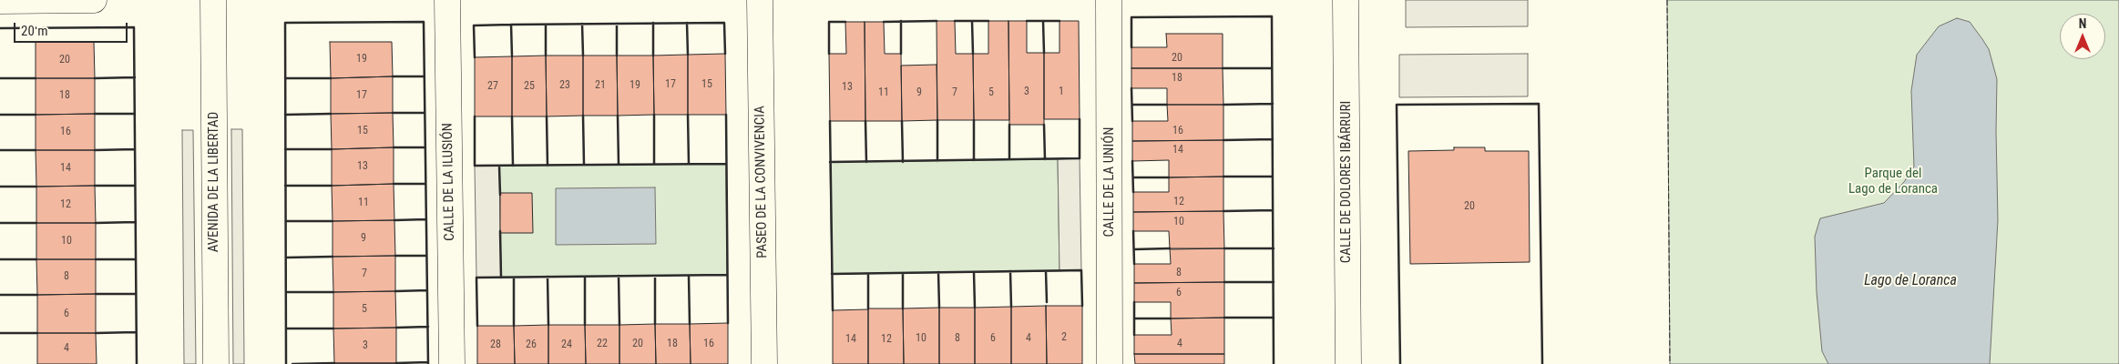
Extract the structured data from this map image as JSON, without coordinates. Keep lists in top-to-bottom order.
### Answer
{
  "streets": {
    "street": [
      "AVENIDA DE LA LIBERTAD",
      "CALLE DE LA ILUSIÓN",
      "PASEO DE LA CONVIVENCIA",
      "CALLE DE LA UNIÓN",
      "CALLE DE DOLORES IBÁRRURI"
    ]
  },
  "water": ["Lago de Loranca"],
  "parks": ["Parque del Lago de Loranca"],
  "house_numbers": [
    "20",
    "19",
    "20",
    "18",
    "17",
    "15",
    "23",
    "21",
    "19",
    "27",
    "25",
    "13",
    "3",
    "1",
    "11",
    "9",
    "7",
    "5",
    "18",
    "17",
    "15",
    "16",
    "16",
    "14",
    "13",
    "14",
    "12",
    "11",
    "12",
    "20",
    "10",
    "9",
    "10",
    "8",
    "7",
    "8",
    "6",
    "5",
    "6",
    "2",
    "10",
    "8",
    "6",
    "4",
    "14",
    "12",
    "22",
    "20",
    "18",
    "16",
    "4",
    "28",
    "26",
    "24",
    "3",
    "4"
  ],
  "scale_bar": "20 m",
  "north": "top"
}
